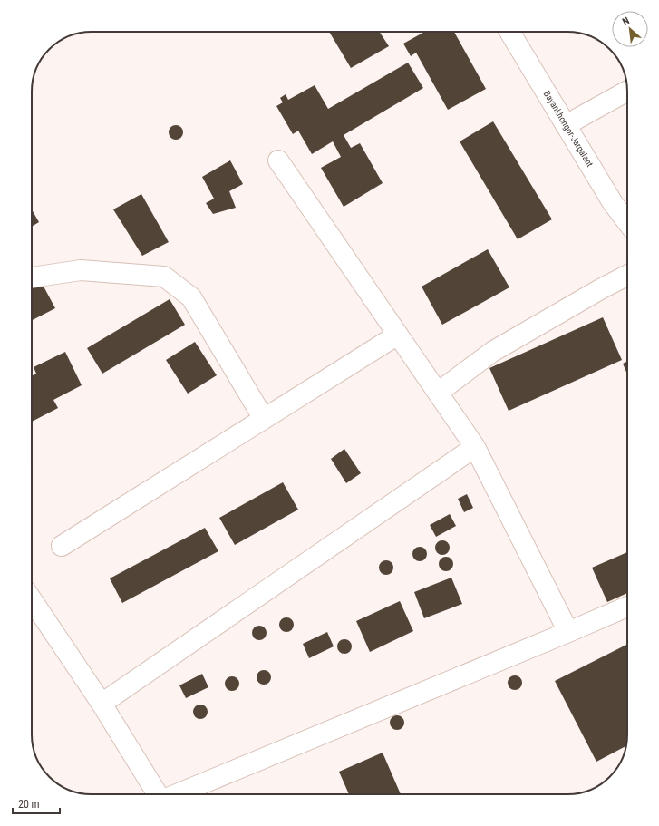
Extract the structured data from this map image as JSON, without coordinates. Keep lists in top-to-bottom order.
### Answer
{
  "streets": {
    "street": ["Bayankhongor-Jargalant"]
  },
  "scale_bar": "20 m",
  "north": "top left"
}
